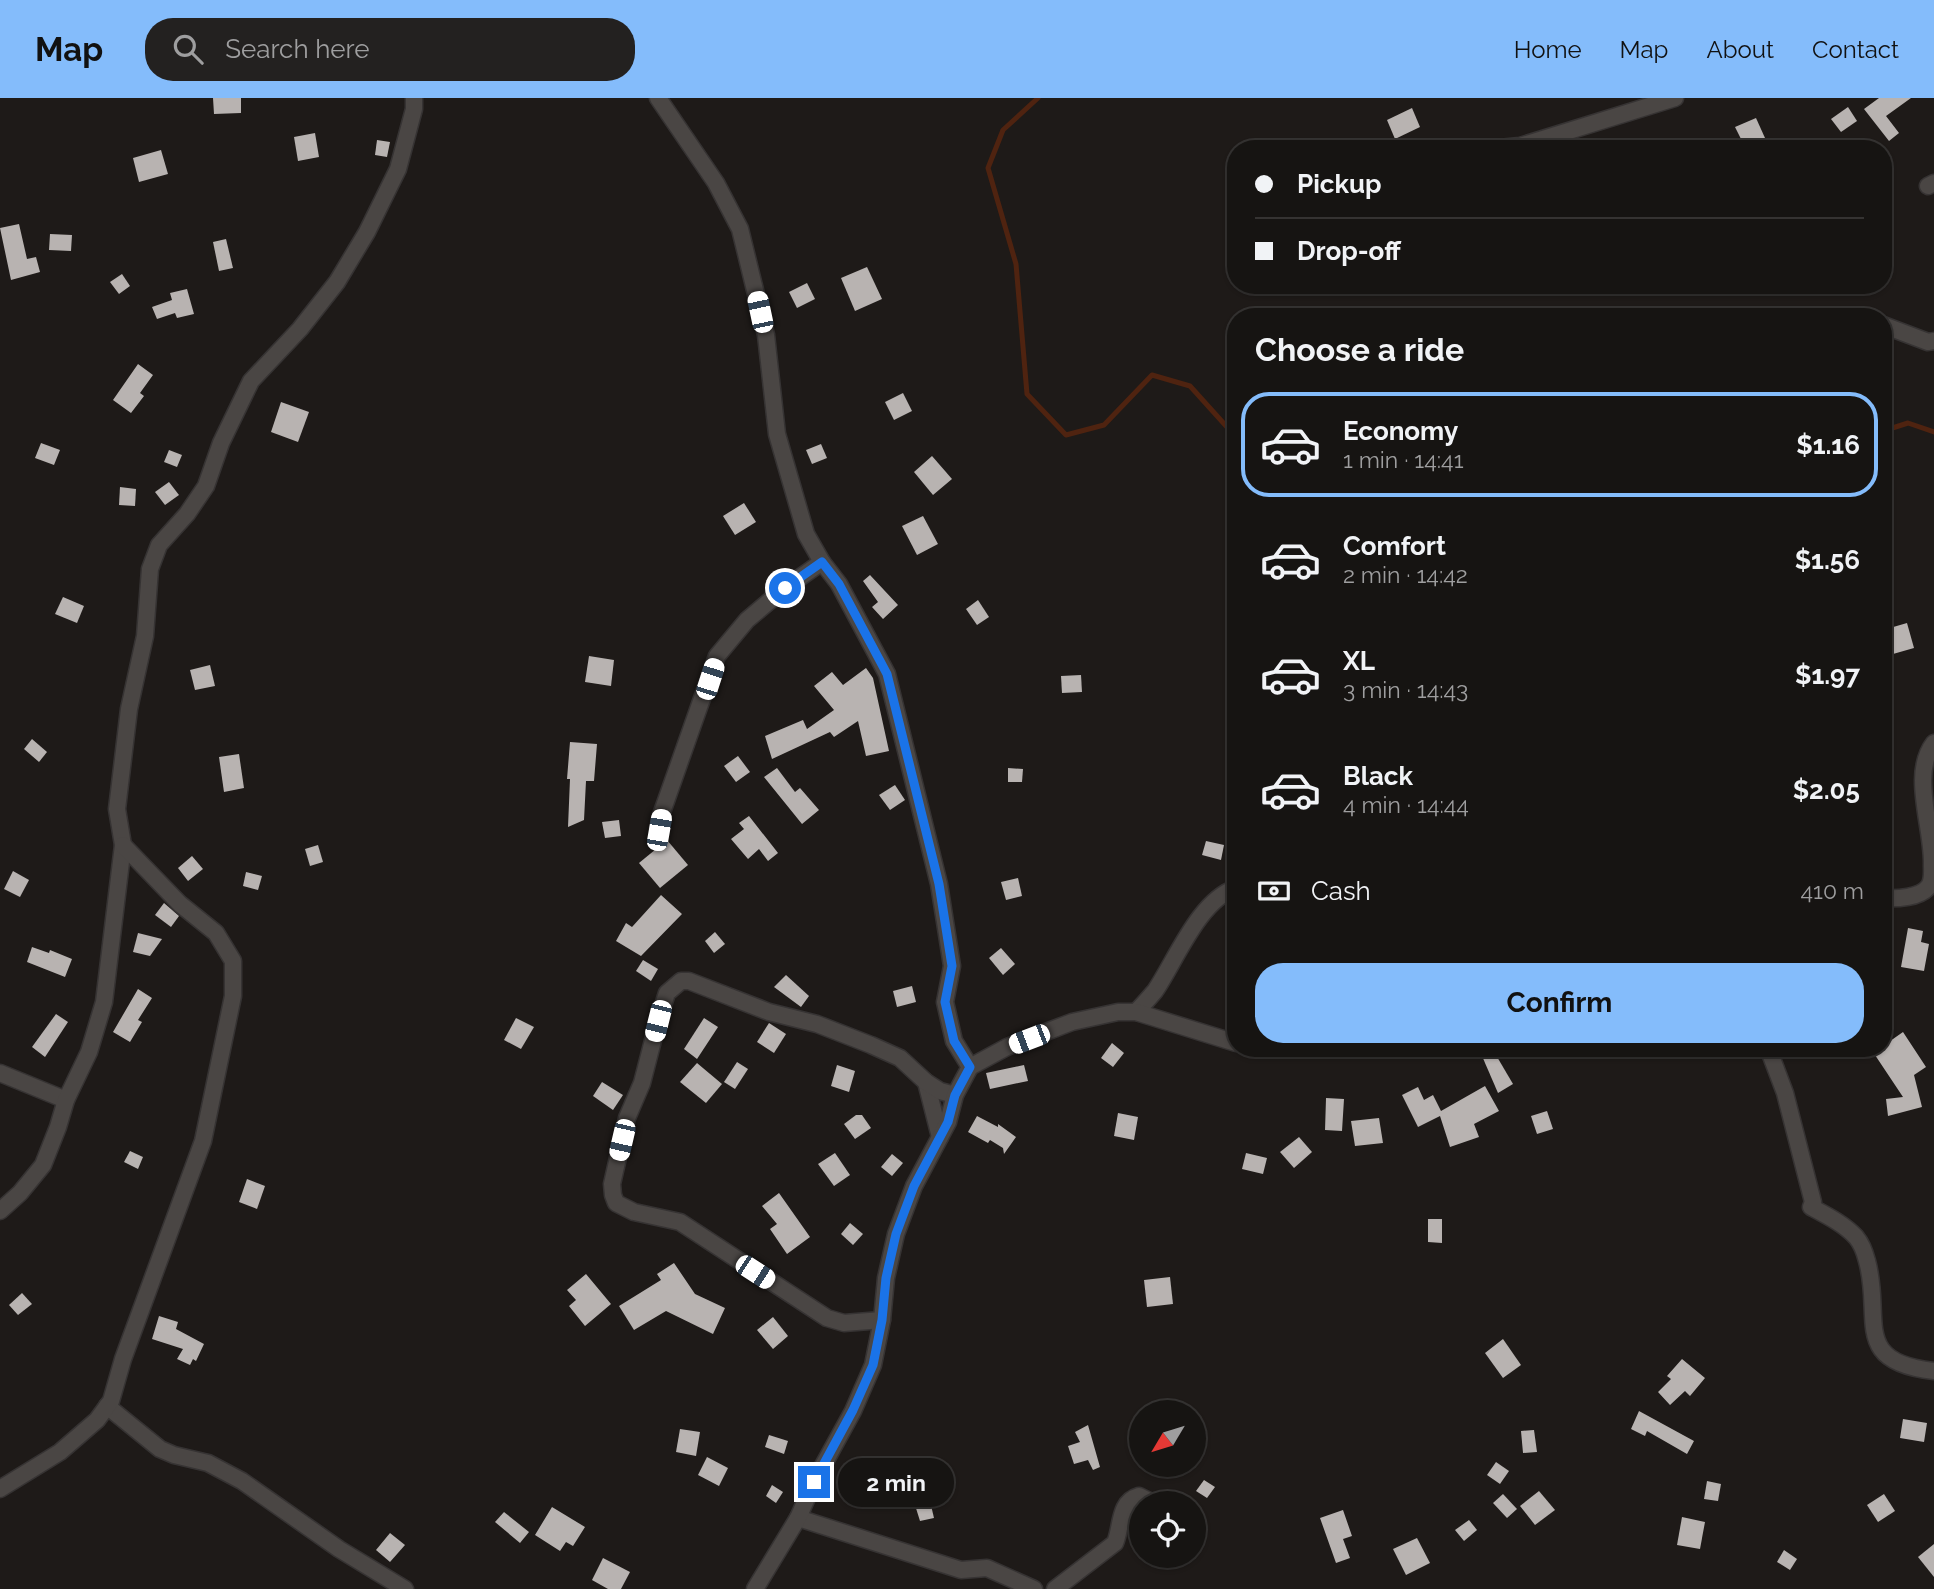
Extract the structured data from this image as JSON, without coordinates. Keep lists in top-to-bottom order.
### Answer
{
  "north": "bottom left",
  "page": {
    "header": "Map",
    "search": "Search here",
    "nav": [
      "Home",
      "Map",
      "About",
      "Contact"
    ],
    "banner": ["Pickup", "Drop-off"],
    "heading": "Choose a ride",
    "list": [
      {
        "name": "Economy",
        "note": "1 min · 14:41",
        "value": "$1.16"
      },
      {
        "name": "Comfort",
        "note": "2 min · 14:42",
        "value": "$1.56"
      },
      {
        "name": "XL",
        "note": "3 min · 14:43",
        "value": "$1.97"
      },
      {
        "name": "Black",
        "note": "4 min · 14:44",
        "value": "$2.05"
      }
    ],
    "pay": ["Cash", "410 m"],
    "buttons": "Confirm",
    "bubble": "2 min"
  }
}
